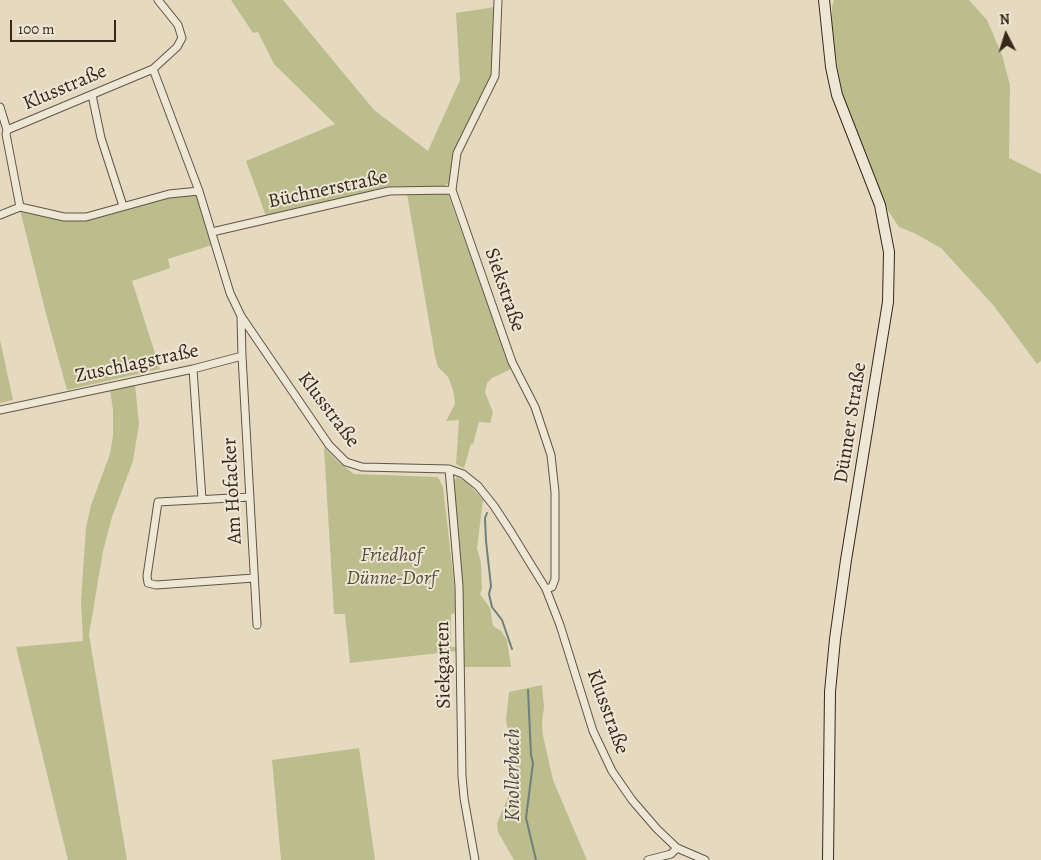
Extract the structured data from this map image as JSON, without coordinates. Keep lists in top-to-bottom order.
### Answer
{
  "streets": {
    "street": [
      "Klusstraße",
      "Büchnerstraße",
      "Siekstraße",
      "Zuschlagstraße",
      "Dünner Straße",
      "Am Hofacker",
      "Siekgarten"
    ]
  },
  "crossings": [
    ["Klusstraße", "Büchnerstraße"],
    ["Klusstraße", "Siekstraße"],
    ["Klusstraße", "Siekgarten"],
    ["Büchnerstraße", "Siekstraße"],
    ["Zuschlagstraße", "Am Hofacker"]
  ],
  "water": ["Knollerbach"],
  "parks": ["Friedhof Dünne-Dorf"],
  "scale_bar": "100 m",
  "north": "top"
}
